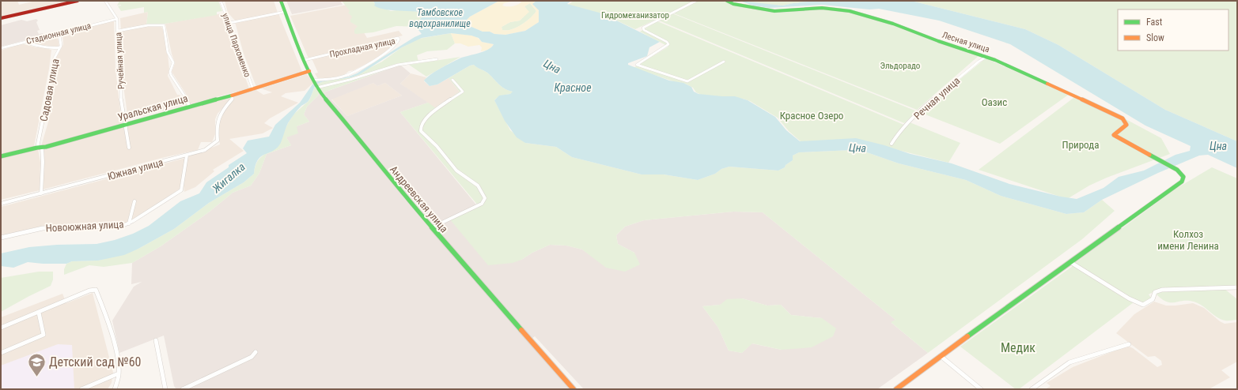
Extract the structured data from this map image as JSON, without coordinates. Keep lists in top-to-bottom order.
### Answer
{
  "streets": {
    "street": [
      "Стадионная улица",
      "Лесная улица",
      "улица Пархоменко",
      "Прохладная улица",
      "Ручейная улица",
      "Садовая улица",
      "Речная улица",
      "Уральская улица",
      "Южная улица",
      "Андреевская улица",
      "Новоюжная улица"
    ]
  },
  "crossings": [
    ["Стадионная улица", "Ручейная улица"],
    ["Стадионная улица", "Садовая улица"],
    ["Лесная улица", "Речная улица"],
    ["улица Пархоменко", "Уральская улица"],
    ["Прохладная улица", "Андреевская улица"],
    ["Ручейная улица", "Уральская улица"],
    ["Садовая улица", "Уральская улица"],
    ["Садовая улица", "Южная улица"],
    ["Уральская улица", "Южная улица"],
    ["Уральская улица", "Андреевская улица"],
    ["Южная улица", "Новоюжная улица"]
  ],
  "water": [
    "Тамбовское водохранилище",
    "Цна",
    "Красное",
    "Жигалка"
  ],
  "parks": [
    "Гидромеханизатор",
    "Эльдорадо",
    "Оазис",
    "Красное Озеро",
    "Природа",
    "Колхоз имени Ленина",
    "Медик"
  ],
  "places": {
    "school or university": ["Детский сад №60"]
  },
  "legend": ["Fast", "Slow"]
}
